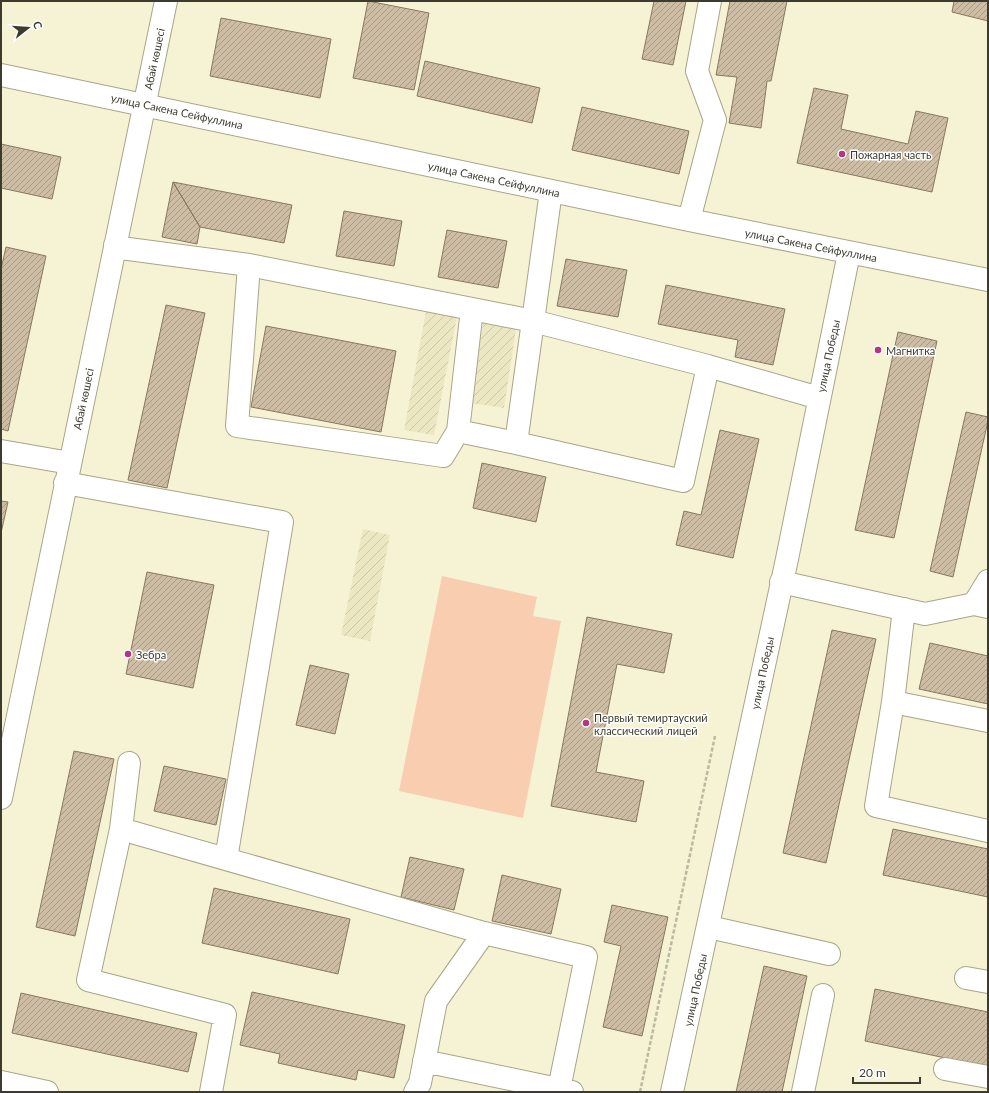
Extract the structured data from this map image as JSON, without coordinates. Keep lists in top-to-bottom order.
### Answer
{
  "streets": {
    "street": ["Абай көшесі", "улица Сакена Сейфуллина", "улица Победы"]
  },
  "crossings": [
    ["Абай көшесі", "улица Сакена Сейфуллина"],
    ["улица Сакена Сейфуллина", "улица Победы"]
  ],
  "places": [
    "Пожарная часть",
    "Магнитка",
    "Зебра",
    "Первый темиртауский классический лицей"
  ],
  "scale_bar": "20 m",
  "north": "right"
}
